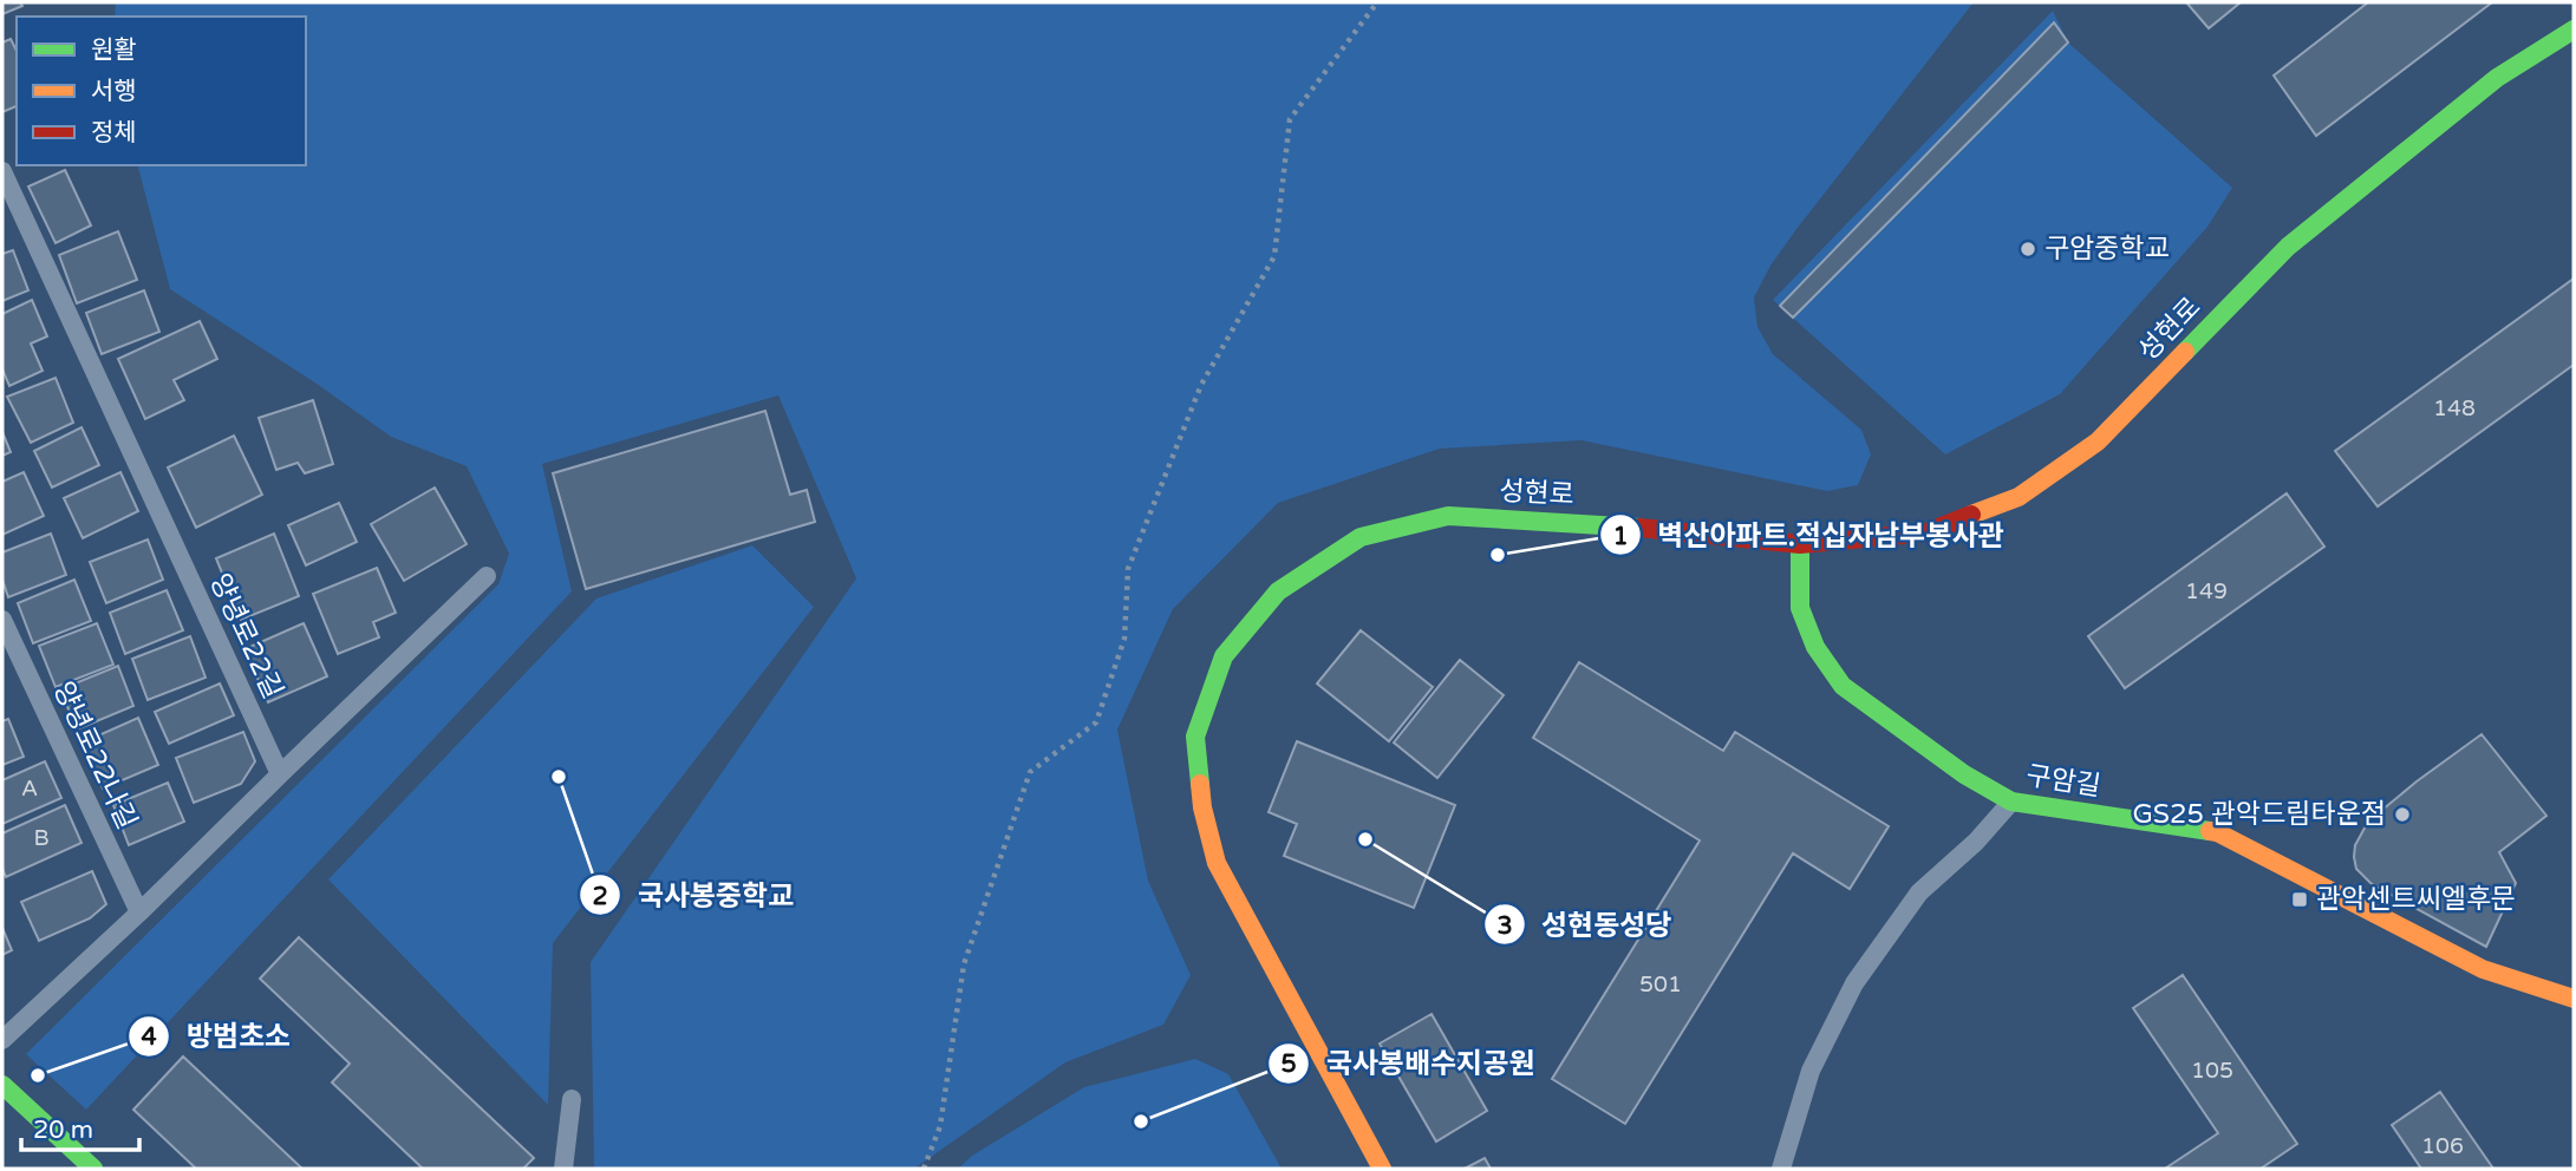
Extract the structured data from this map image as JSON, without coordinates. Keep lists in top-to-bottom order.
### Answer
{
  "streets": {
    "street": ["성현로", "구암길"],
    "lane": ["양녕로22길", "양녕로22나길"]
  },
  "crossings": [
    ["성현로", "구암길"]
  ],
  "places": {
    "other": [
      "구암중학교",
      "벽산아파트.적십자남부봉사관",
      "국사봉중학교",
      "GS25 관악드림타운점",
      "성현동성당",
      "방범초소",
      "국사봉배수지공원"
    ],
    "transit": ["관악센트씨엘후문"]
  },
  "house_numbers": [
    "148",
    "149",
    "A",
    "B",
    "501",
    "105",
    "106"
  ],
  "legend": ["원활", "서행", "정체"],
  "scale_bar": "20 m"
}
